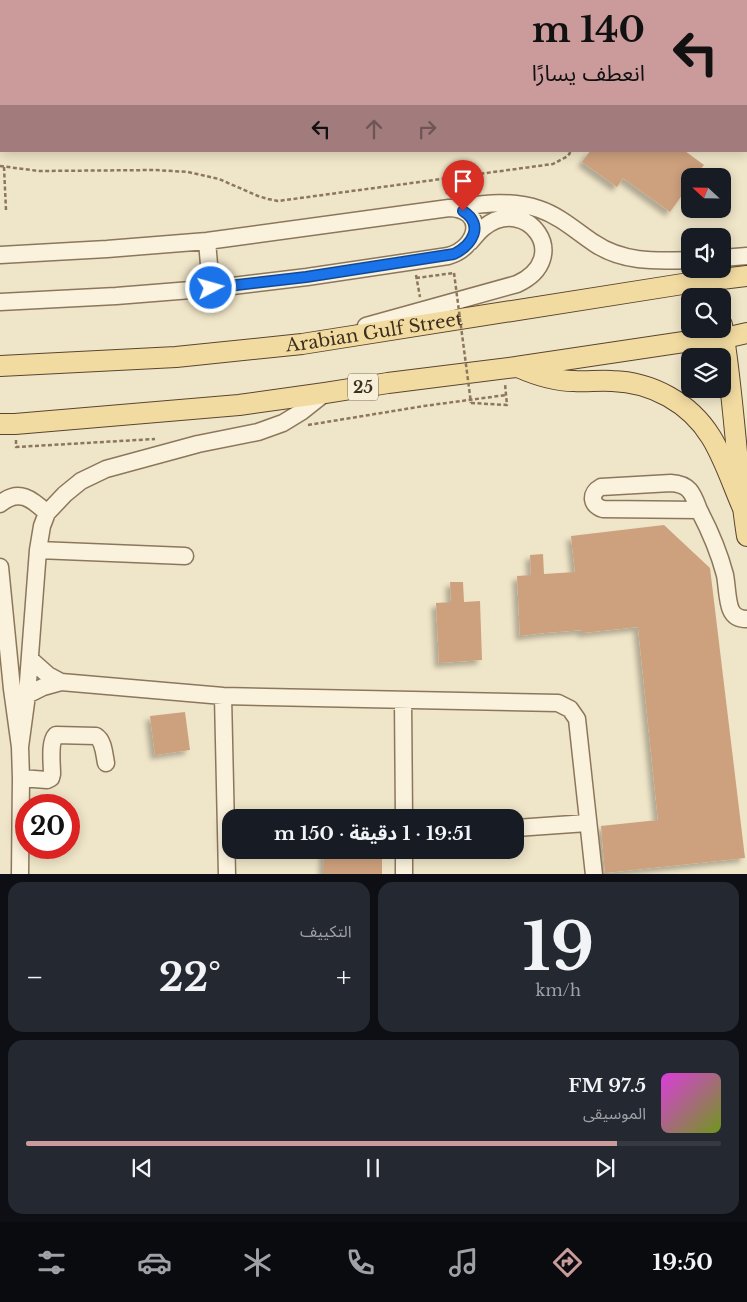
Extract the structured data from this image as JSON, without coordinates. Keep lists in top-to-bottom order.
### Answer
{
  "streets": {
    "main road": ["Arabian Gulf Street", "25"]
  },
  "north": "left",
  "page": {
    "turn": ["140 m", "انعطف يسارًا"],
    "limit": "20",
    "trip": "19:51 · 1 دقيقة · 150 m",
    "tile": [
      ["19", "km/h"],
      "التكييف"
    ],
    "heat": ["−", "22°", "+"],
    "song": ["97.5 FM", "الموسيقى"],
    "tabs": "19:50"
  }
}
